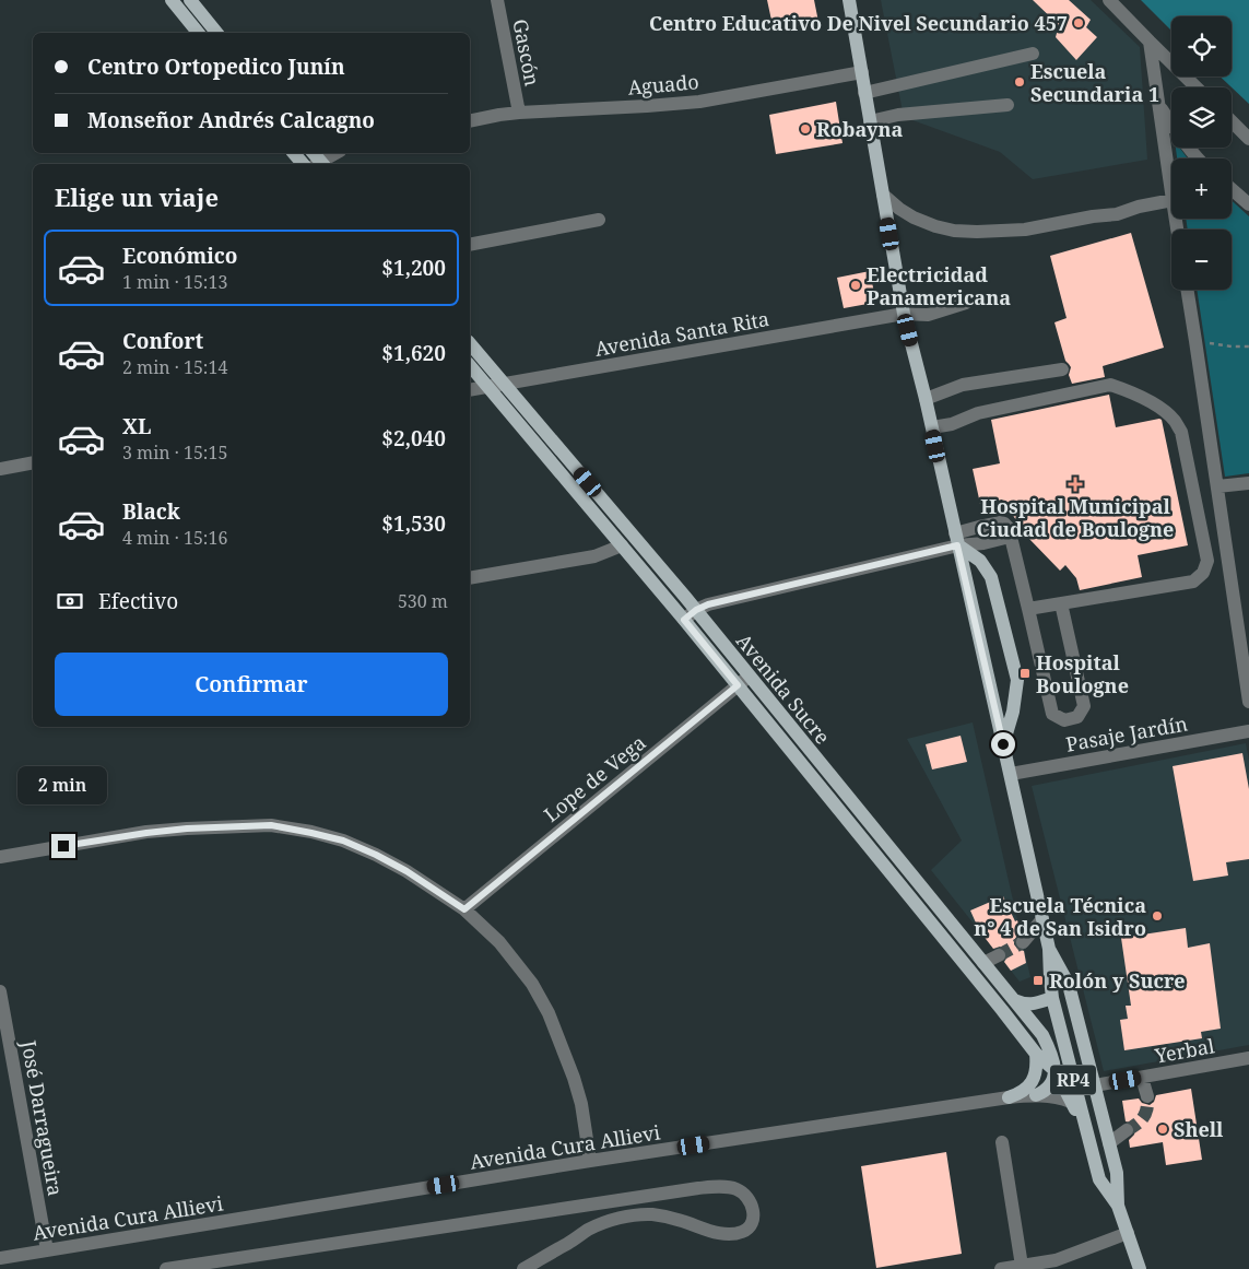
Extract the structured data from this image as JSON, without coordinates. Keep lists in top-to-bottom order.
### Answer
{
  "streets": {
    "main road": ["Avenida Sucre", "RP4"],
    "street": [
      "Gascón",
      "Aguado",
      "Avenida Santa Rita",
      "Pasaje Jardín",
      "Lope de Vega",
      "Yerbal",
      "José Darragueira",
      "Avenida Cura Allievi"
    ]
  },
  "crossings": [
    ["Gascón", "Aguado"],
    ["Aguado", "RP4"],
    ["Avenida Santa Rita", "Avenida Sucre"],
    ["Avenida Santa Rita", "RP4"],
    ["Avenida Sucre", "Lope de Vega"],
    ["Avenida Sucre", "RP4"],
    ["Avenida Sucre", "Avenida Cura Allievi"],
    ["Pasaje Jardín", "RP4"],
    ["Yerbal", "RP4"],
    ["José Darragueira", "Avenida Cura Allievi"]
  ],
  "places": {
    "other": [
      "Centro Educativo De Nivel Secundario 457",
      "Escuela Secundaria 1",
      "Robayna",
      "Electricidad Panamericana",
      "Escuela Técnica n° 4 de San Isidro",
      "Shell"
    ],
    "health": ["Hospital Municipal Ciudad de Boulogne"],
    "transit": ["Hospital Boulogne", "Rolón y Sucre"]
  },
  "page": {
    "map_buttons": ["+", "−"],
    "banner": ["Centro Ortopedico Junín", "Monseñor Andrés Calcagno"],
    "heading": "Elige un viaje",
    "list": [
      {
        "name": "Económico",
        "note": "1 min · 15:13",
        "value": "$1,200"
      },
      {
        "name": "Confort",
        "note": "2 min · 15:14",
        "value": "$1,620"
      },
      {
        "name": "XL",
        "note": "3 min · 15:15",
        "value": "$2,040"
      },
      {
        "name": "Black",
        "note": "4 min · 15:16",
        "value": "$1,530"
      }
    ],
    "pay": ["Efectivo", "530 m"],
    "buttons": "Confirmar",
    "bubble": "2 min"
  }
}
